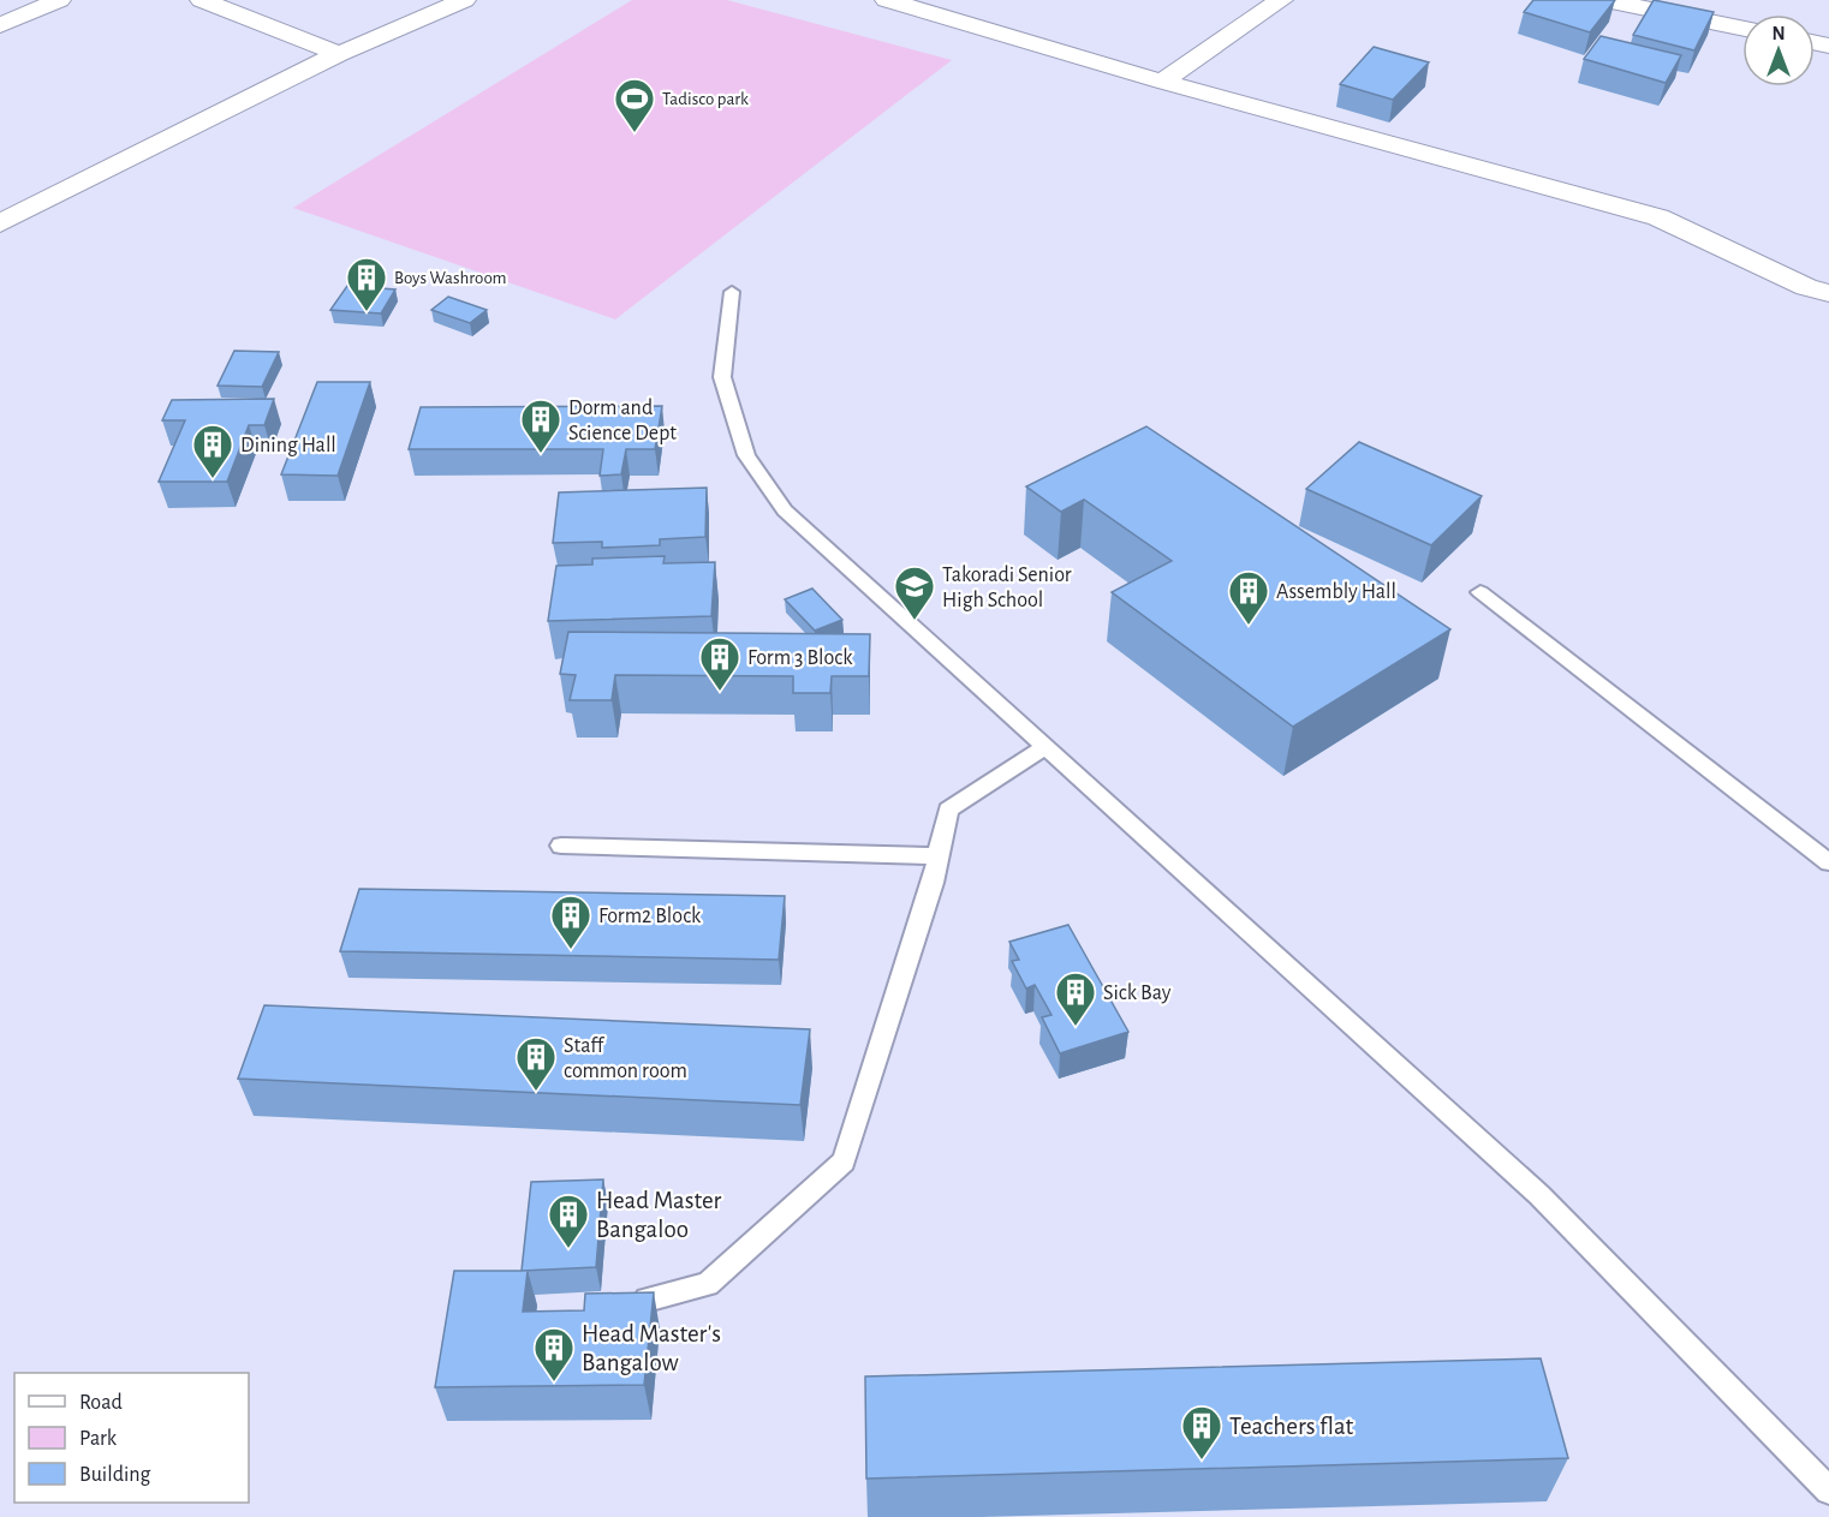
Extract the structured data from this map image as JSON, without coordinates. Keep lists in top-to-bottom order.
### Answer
{
  "places": {
    "sports": ["Tadisco park"],
    "building": [
      "Boys Washroom",
      "Dorm and Science Dept",
      "Dining Hall",
      "Assembly Hall",
      "Form 3 Block",
      "Form2 Block",
      "Sick Bay",
      "Staff common room",
      "Head Master Bangaloo",
      "Head Master's Bangalow",
      "Teachers flat"
    ],
    "school or university": ["Takoradi Senior High School"]
  },
  "legend": ["Road", "Park", "Building"],
  "north": "top"
}
